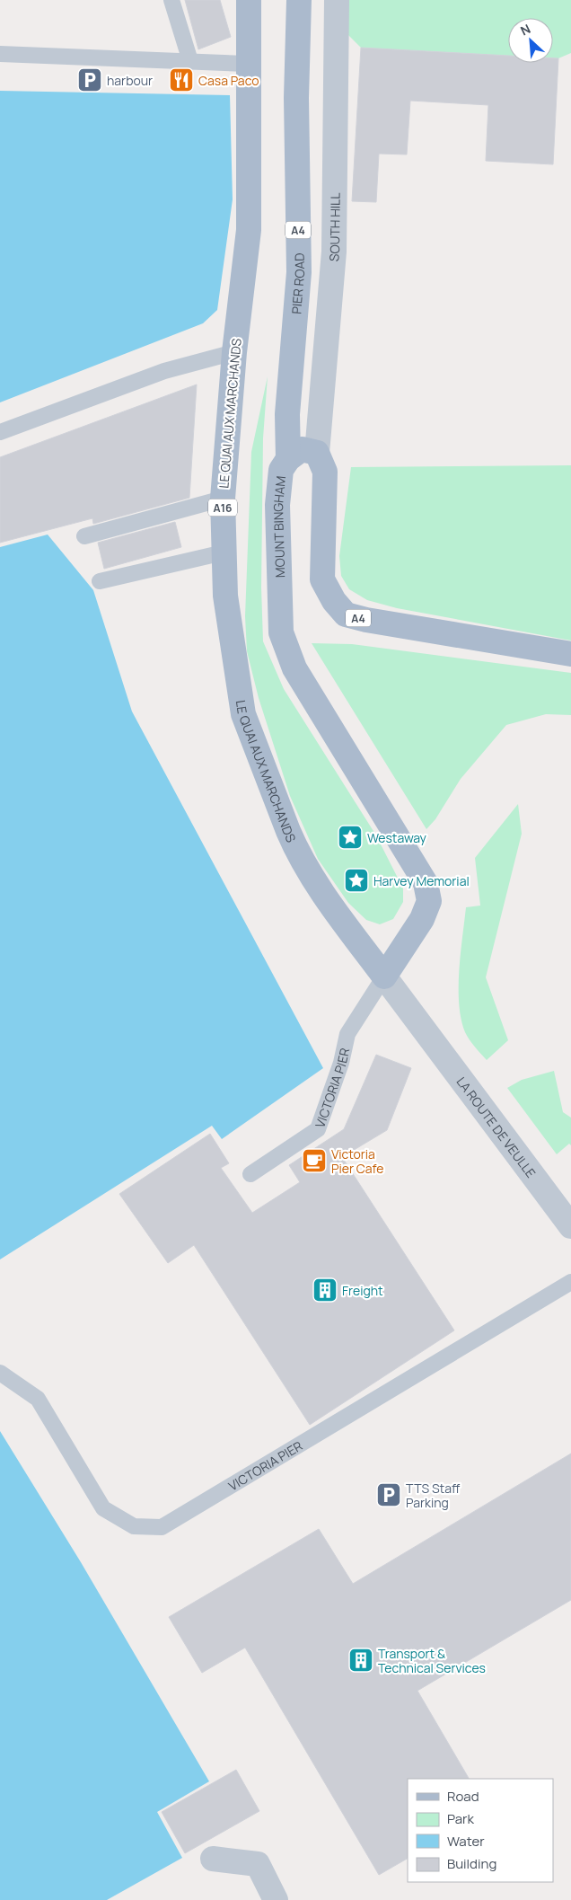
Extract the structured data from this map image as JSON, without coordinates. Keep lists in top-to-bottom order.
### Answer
{
  "streets": {
    "main road": [
      "A4",
      "PIER ROAD",
      "LE QUAI AUX MARCHANDS",
      "A16",
      "MOUNT BINGHAM"
    ],
    "street": ["SOUTH HILL", "LA ROUTE DE VEULLE"],
    "lane": ["VICTORIA PIER"]
  },
  "crossings": [
    ["SOUTH HILL", "A4"],
    ["SOUTH HILL", "MOUNT BINGHAM"],
    ["A4", "MOUNT BINGHAM"],
    ["PIER ROAD", "MOUNT BINGHAM"],
    ["LE QUAI AUX MARCHANDS", "MOUNT BINGHAM"],
    ["LE QUAI AUX MARCHANDS", "VICTORIA PIER"],
    ["LE QUAI AUX MARCHANDS", "LA ROUTE DE VEULLE"],
    ["MOUNT BINGHAM", "VICTORIA PIER"],
    ["MOUNT BINGHAM", "LA ROUTE DE VEULLE"],
    ["VICTORIA PIER", "LA ROUTE DE VEULLE"]
  ],
  "places": {
    "parking": ["harbour", "TTS Staff Parking"],
    "restaurant": ["Casa Paco"],
    "place": ["Westaway", "Harvey Memorial"],
    "cafe": ["Victoria Pier Cafe"],
    "building": ["Freight", "Transport & Technical Services"]
  },
  "legend": [
    "Road",
    "Park",
    "Water",
    "Building"
  ],
  "north": "top left"
}
